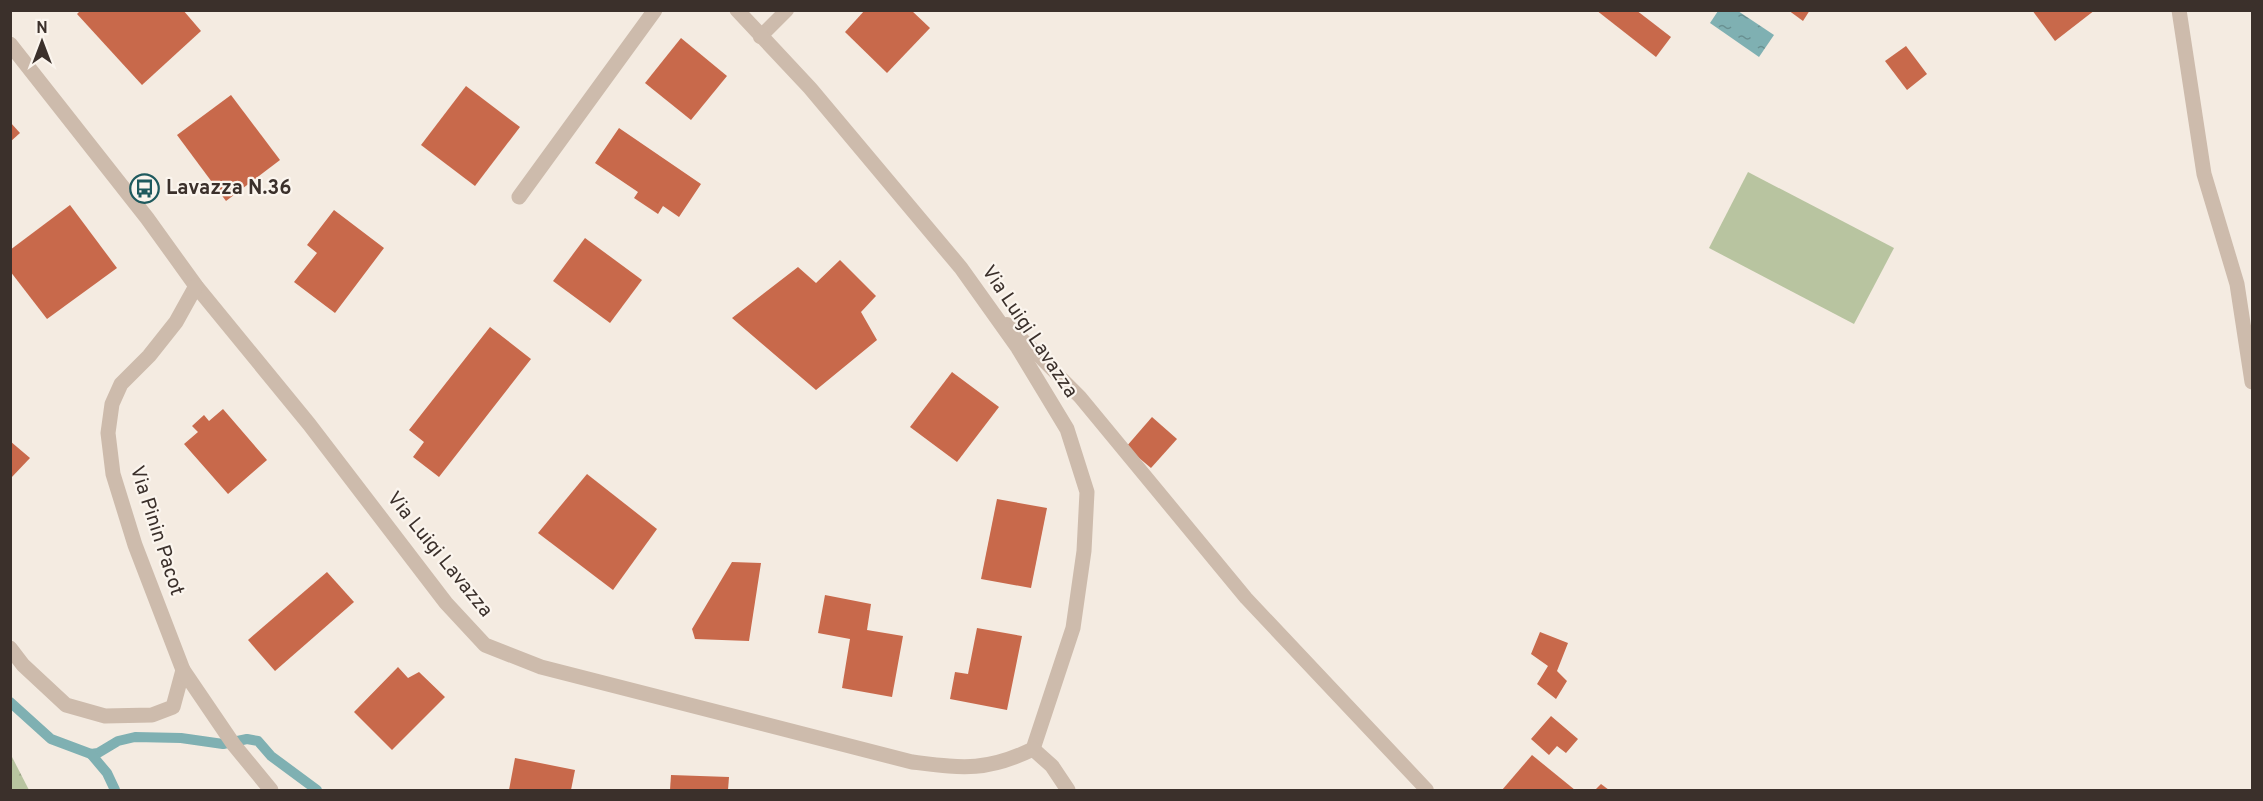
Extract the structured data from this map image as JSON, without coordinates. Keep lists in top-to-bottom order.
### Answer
{
  "streets": {
    "street": ["Via Luigi Lavazza", "Via Pinin Pacot"]
  },
  "crossings": [
    ["Via Luigi Lavazza", "Via Pinin Pacot"]
  ],
  "places": {
    "bus stop": ["Lavazza N.36"]
  },
  "north": "top"
}
